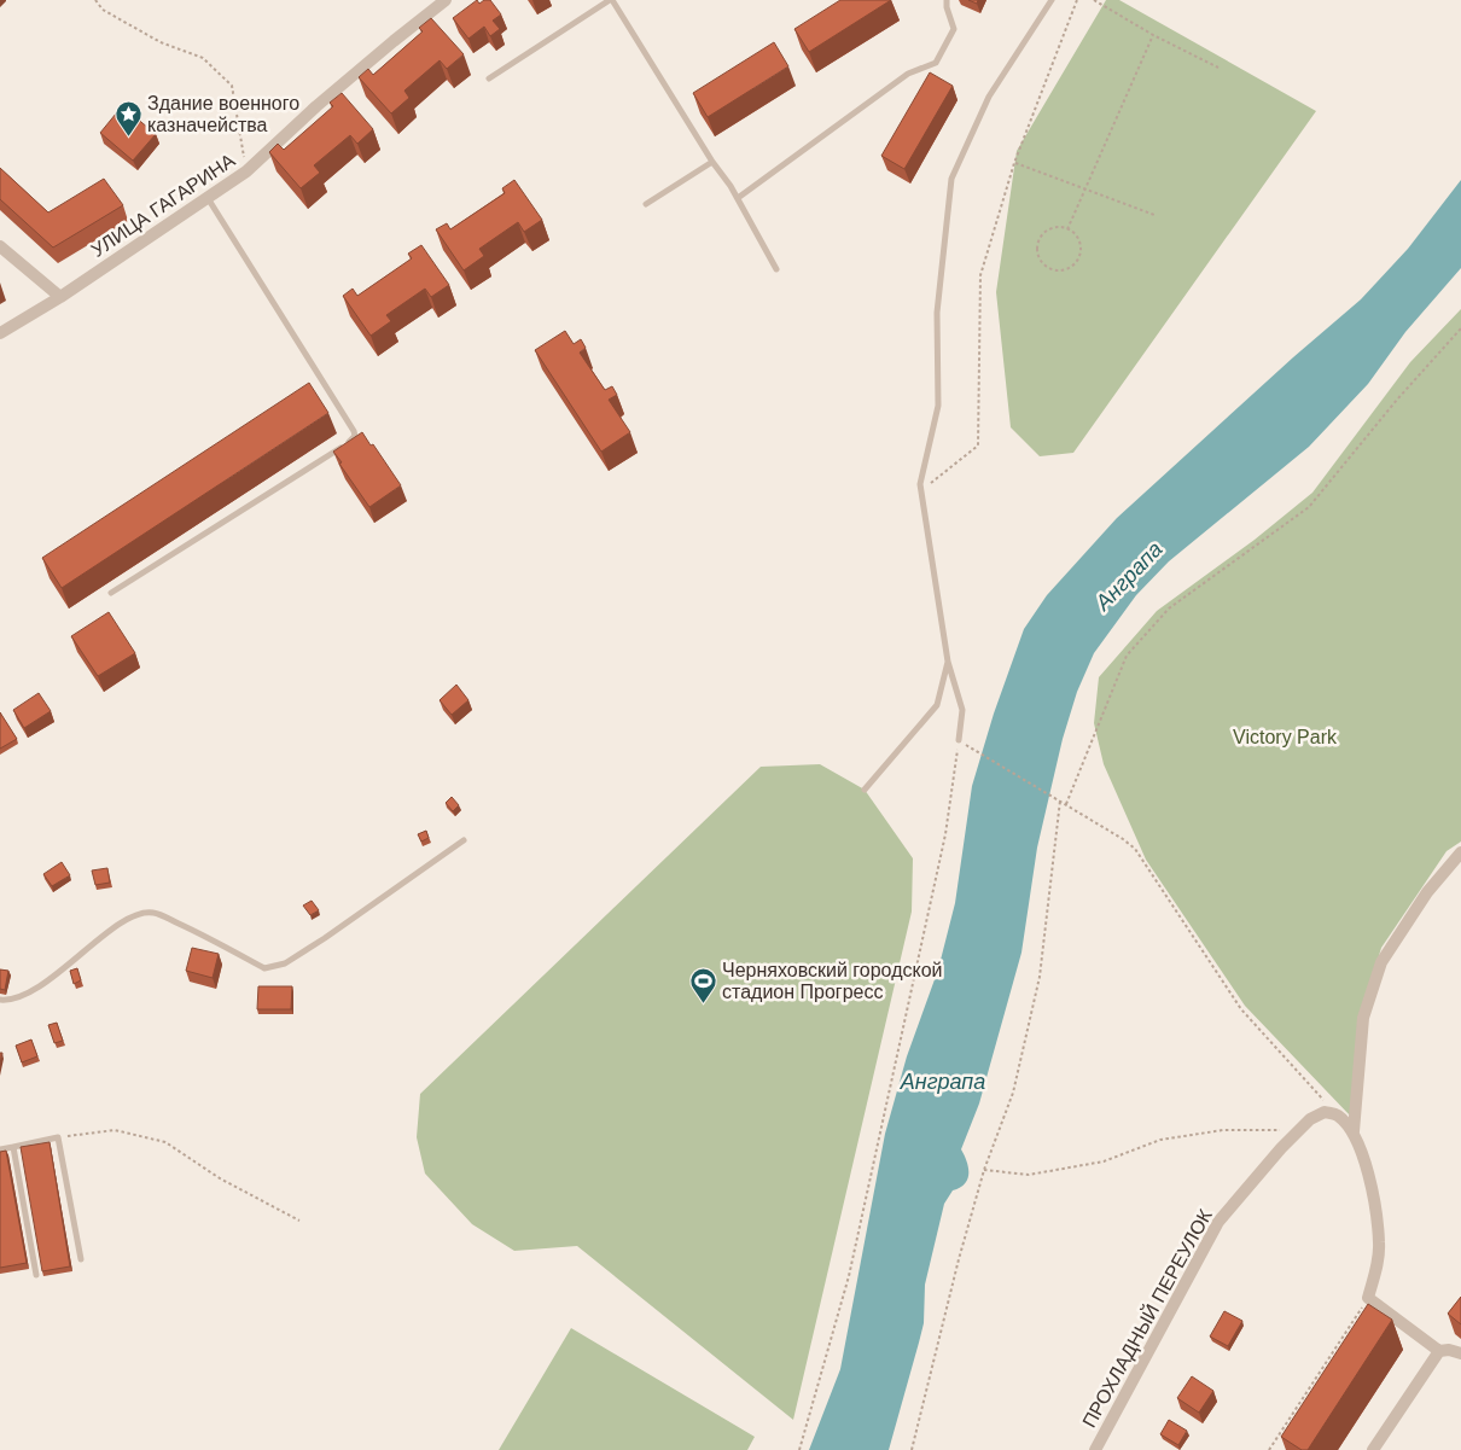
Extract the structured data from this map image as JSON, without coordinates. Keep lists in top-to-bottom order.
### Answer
{
  "streets": {
    "street": ["УЛИЦА ГАГАРИНА", "ПРОХЛАДНЫЙ ПЕРЕУЛОК"]
  },
  "water": ["Анграпа"],
  "parks": ["Victory Park"],
  "places": {
    "place": ["Здание военного казначейства"],
    "sports": ["Черняховский городской стадион Прогресс"]
  }
}
